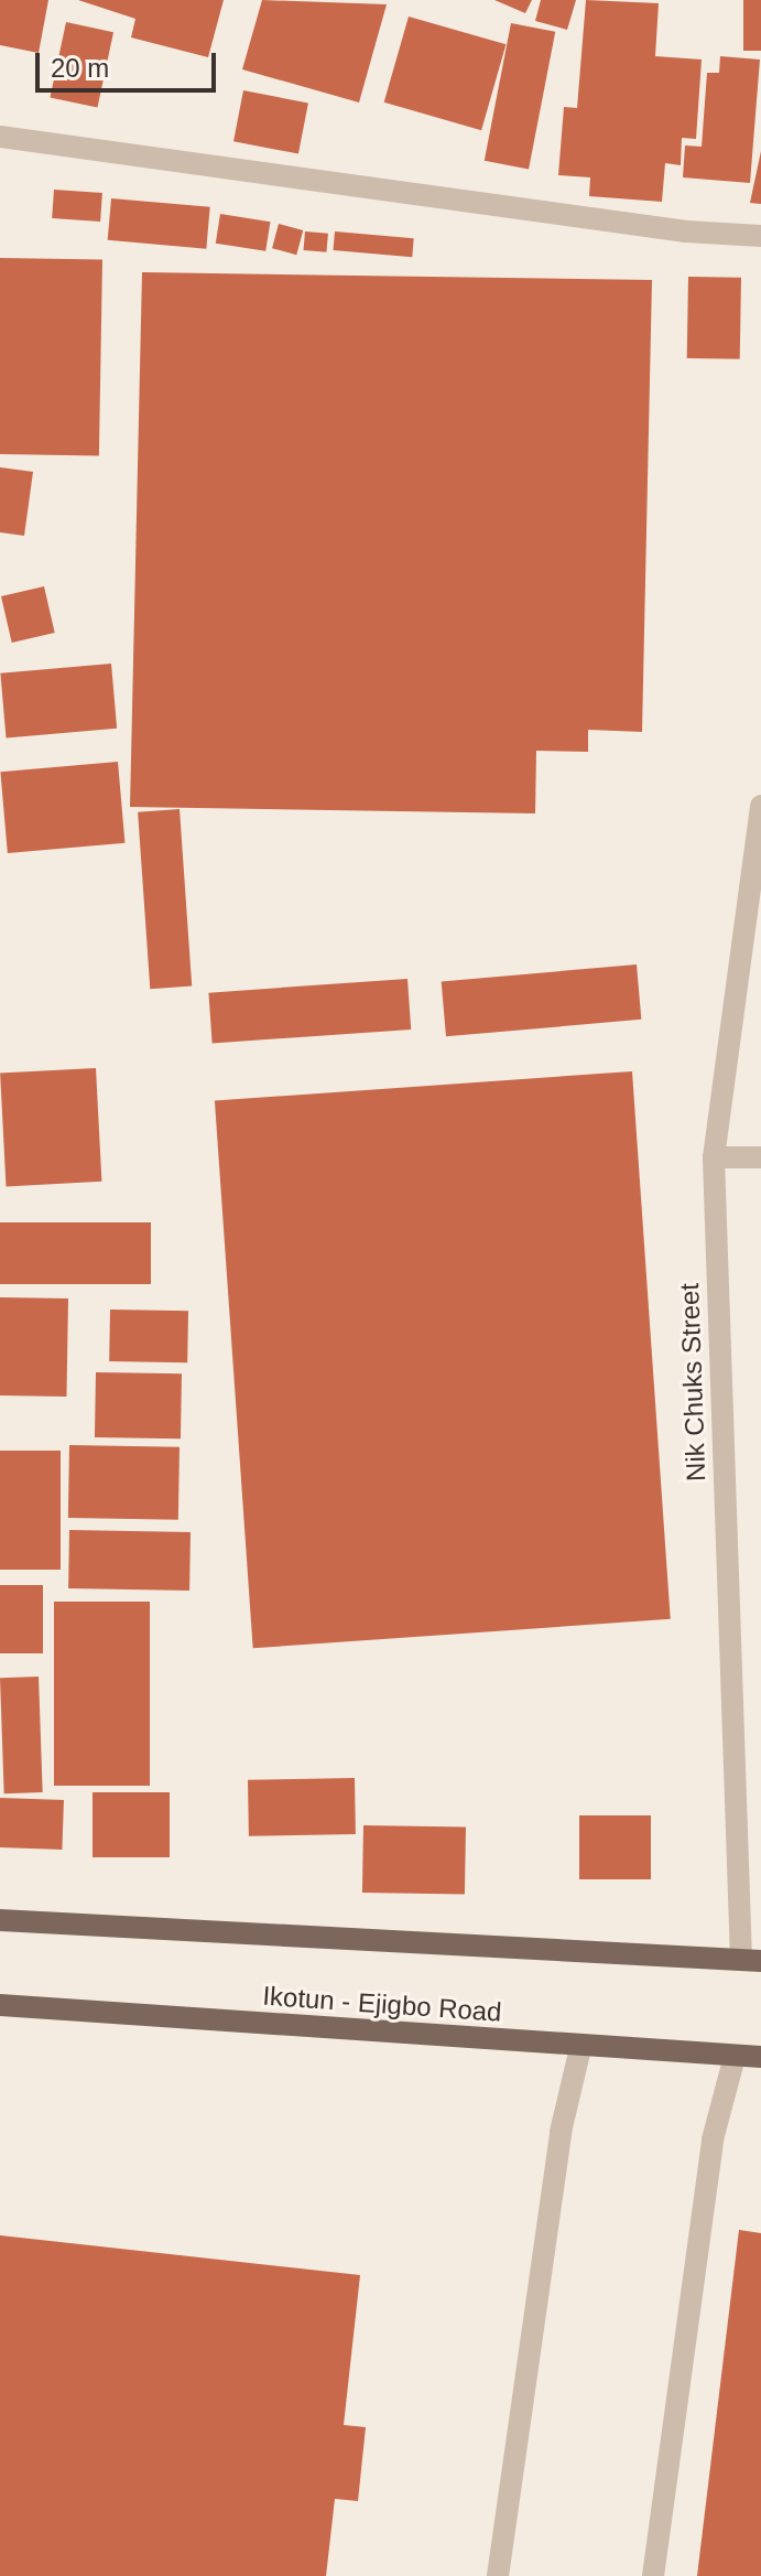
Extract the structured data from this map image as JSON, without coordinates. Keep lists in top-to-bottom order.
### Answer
{
  "streets": {
    "main road": ["Ikotun - Ejigbo Road"],
    "street": ["Nik Chuks Street"]
  },
  "scale_bar": "20 m"
}
